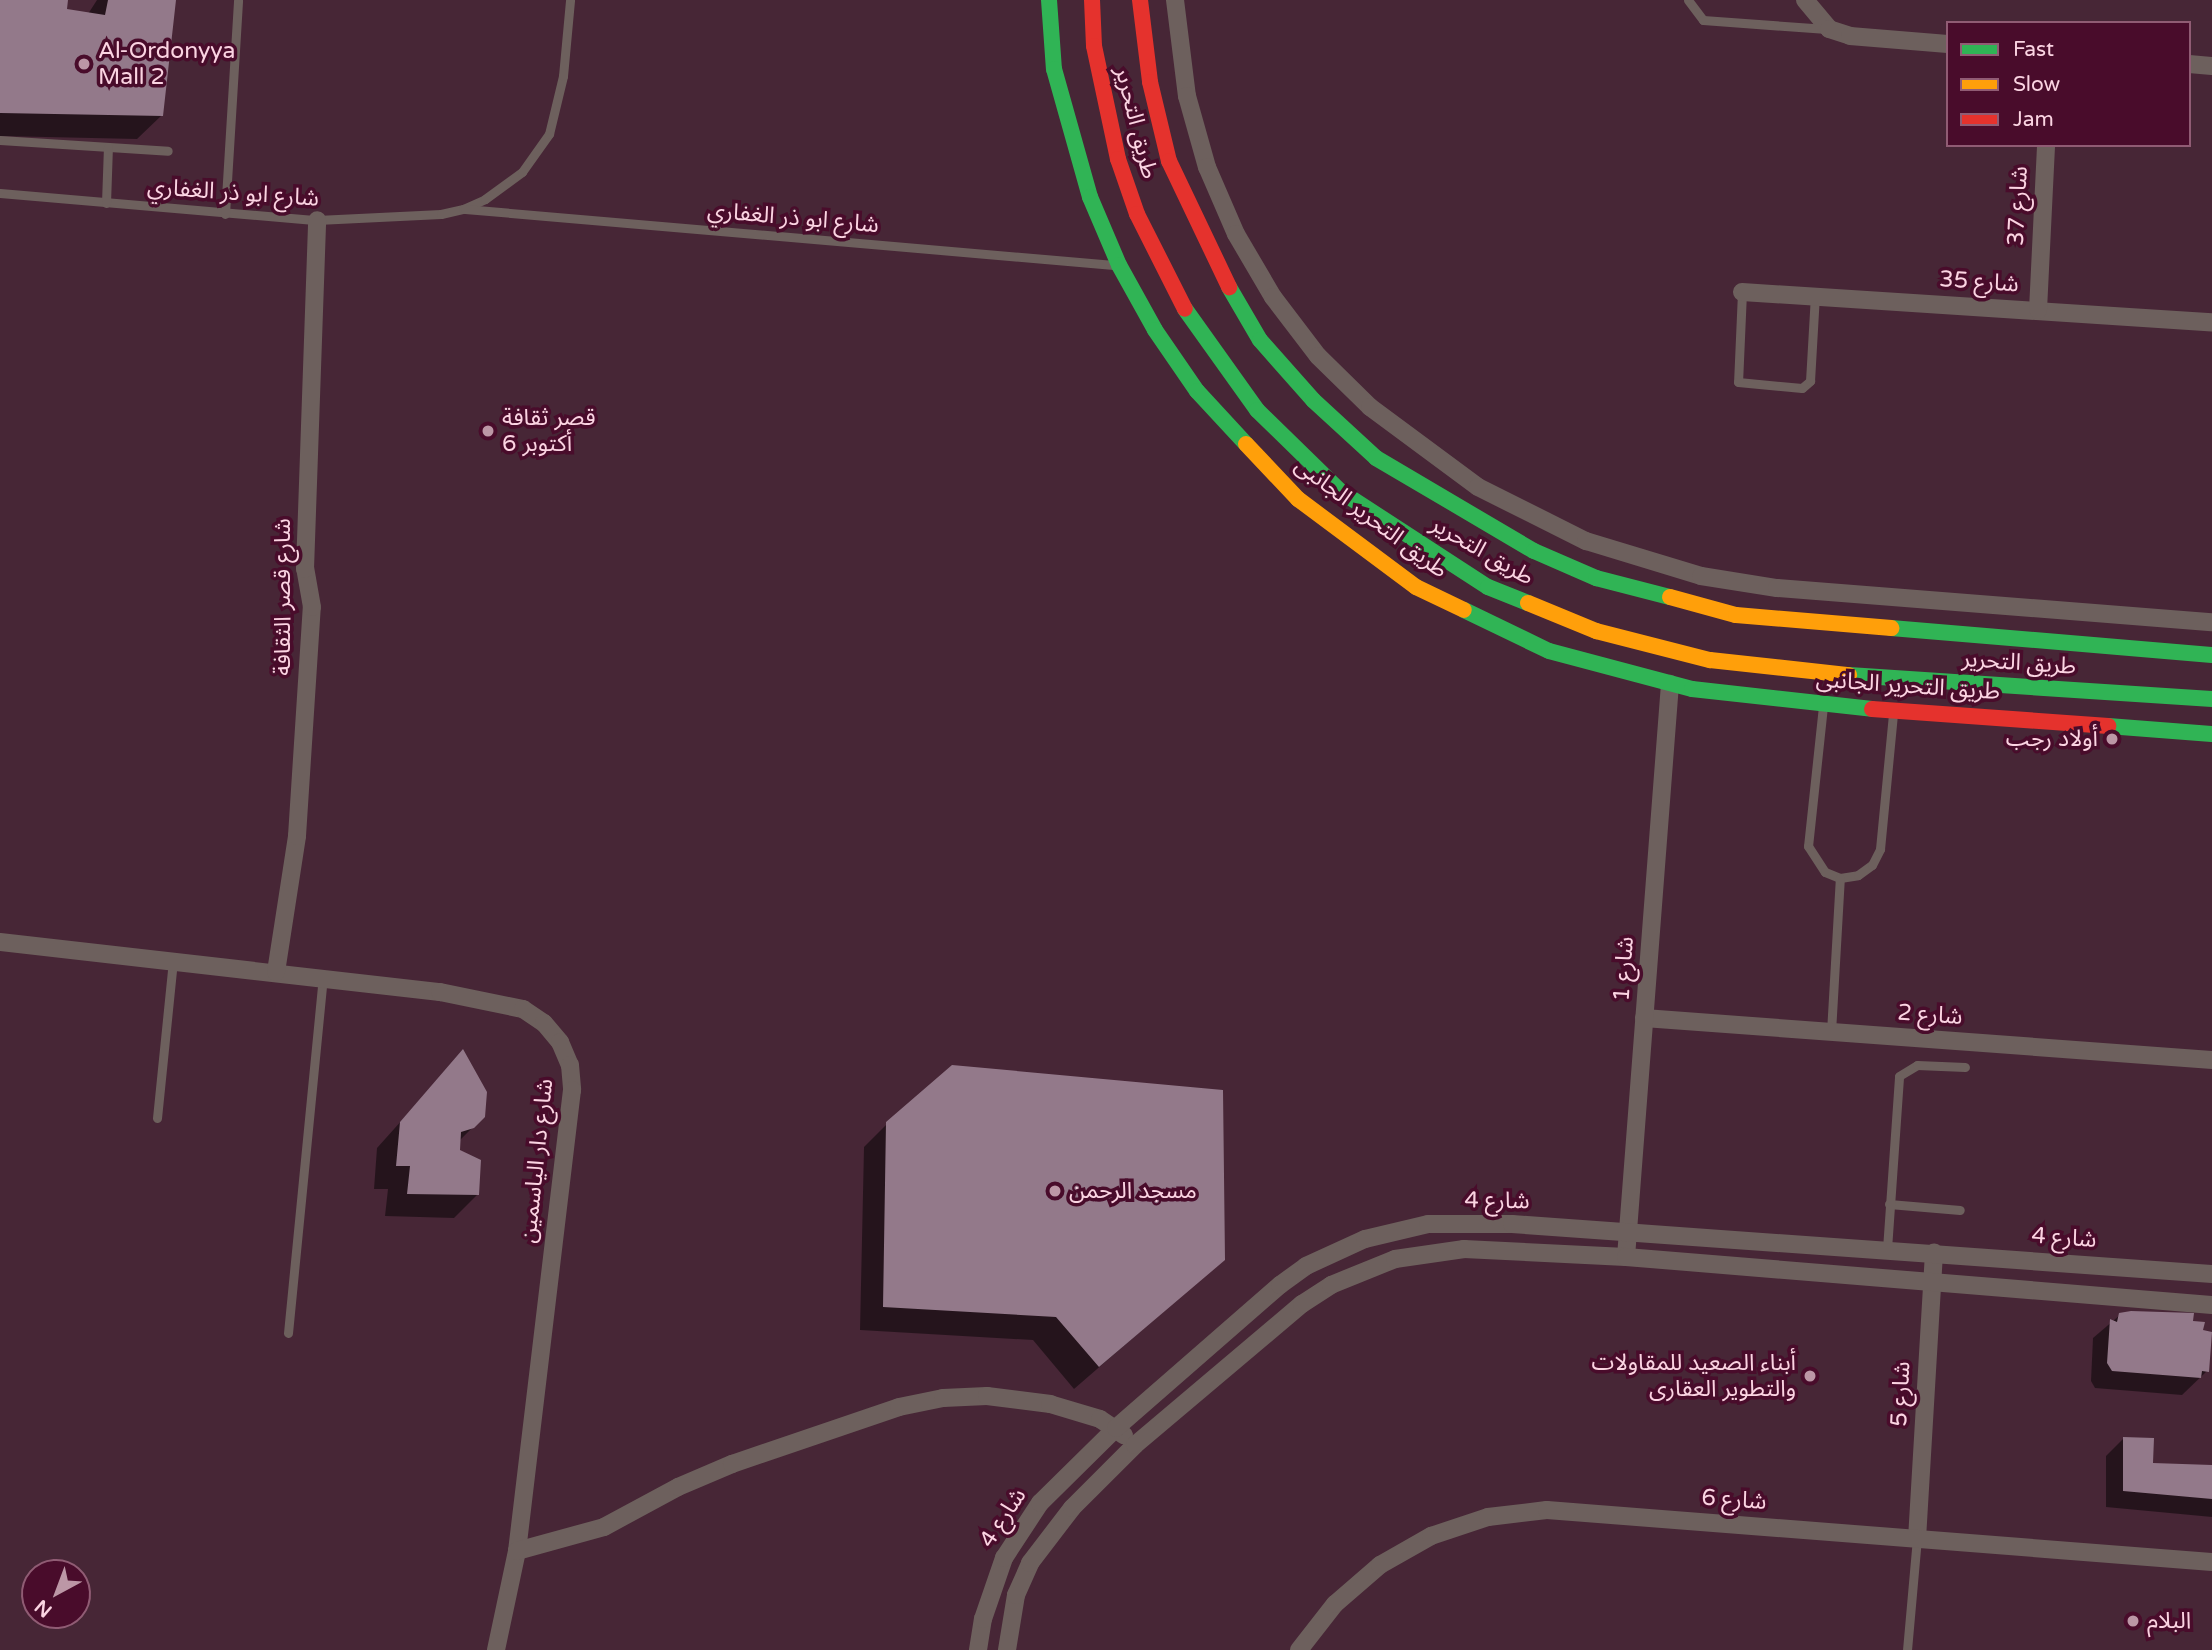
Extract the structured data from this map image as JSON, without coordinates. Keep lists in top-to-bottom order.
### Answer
{
  "streets": {
    "street": [
      "طريق التحرير",
      "شارع 37",
      "شارع 35",
      "طريق التحرير الجانبى",
      "شارع قصر الثقافة",
      "شارع 1",
      "شارع 2",
      "شارع دار الياسمين",
      "شارع 4",
      "شارع 5",
      "شارع 6"
    ],
    "lane": ["شارع ابو ذر الغفاري"]
  },
  "crossings": [
    ["شارع ابو ذر الغفاري", "طريق التحرير الجانبى"],
    ["شارع ابو ذر الغفاري", "شارع قصر الثقافة"],
    ["شارع 37", "شارع 35"],
    ["طريق التحرير الجانبى", "شارع 1"],
    ["شارع قصر الثقافة", "شارع دار الياسمين"],
    ["شارع 1", "شارع 2"],
    ["شارع 1", "شارع 4"],
    ["شارع 4", "شارع 5"],
    ["شارع 5", "شارع 6"]
  ],
  "places": [
    "Al-Ordonyya Mall 2",
    "قصر ثقافة 6 أكتوبر",
    "أولاد رجب",
    "مسجد الرحمن",
    "أبناء الصعيد للمقاولات والتطوير العقارى",
    "البلام"
  ],
  "legend": ["Fast", "Slow", "Jam"],
  "north": "bottom left"
}
